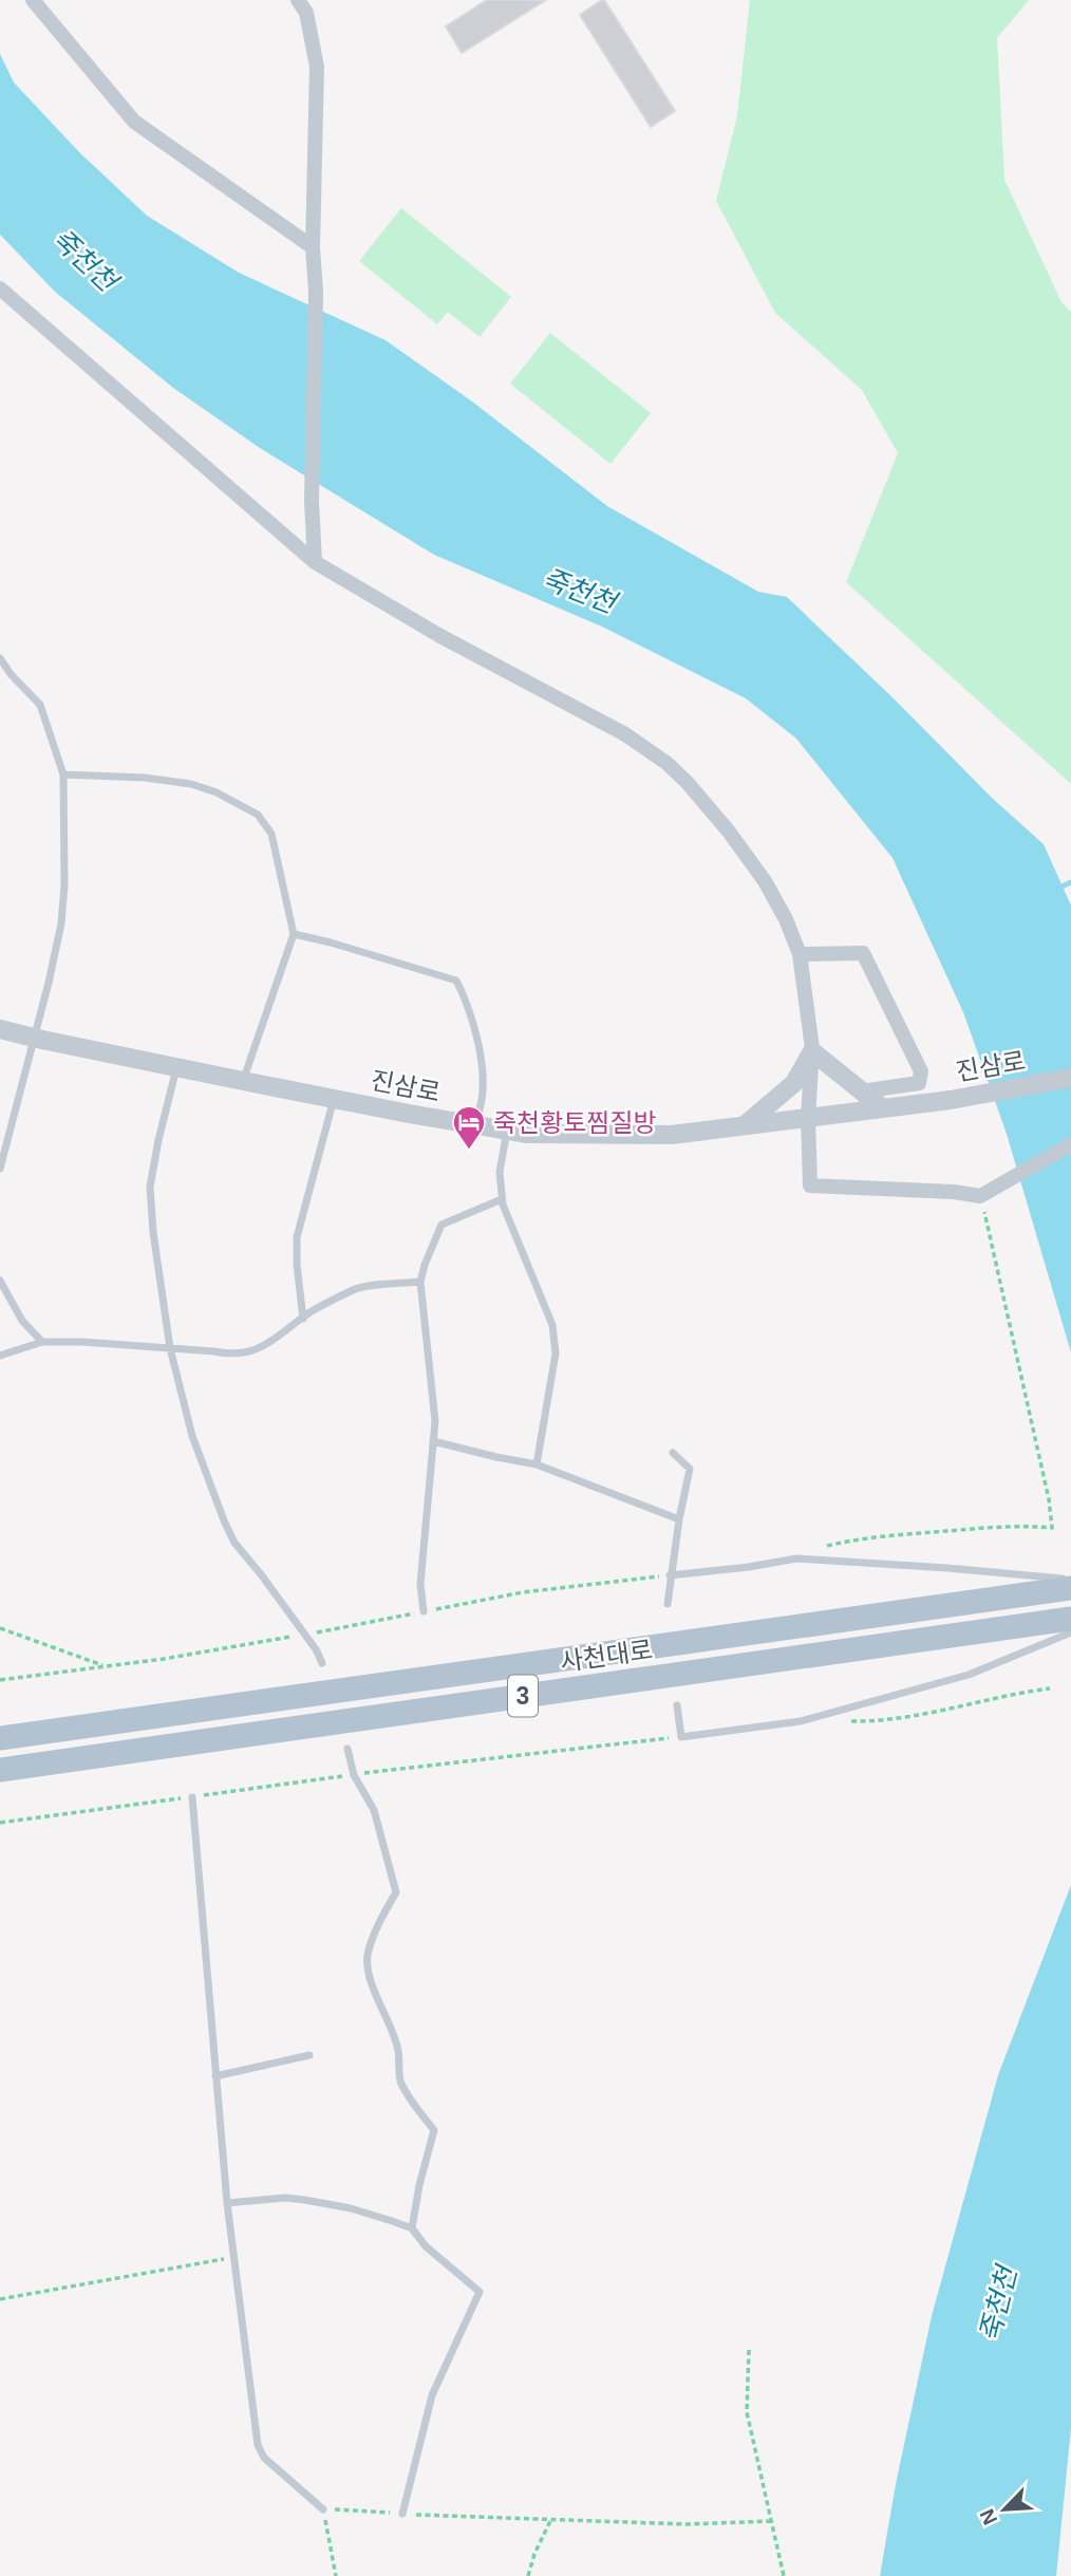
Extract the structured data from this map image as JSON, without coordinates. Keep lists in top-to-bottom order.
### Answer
{
  "streets": {
    "main road": ["사천대로", "3"],
    "street": ["진삼로"]
  },
  "water": ["죽천천"],
  "places": {
    "hotel": ["죽천황토찜질방"]
  },
  "north": "bottom left"
}
